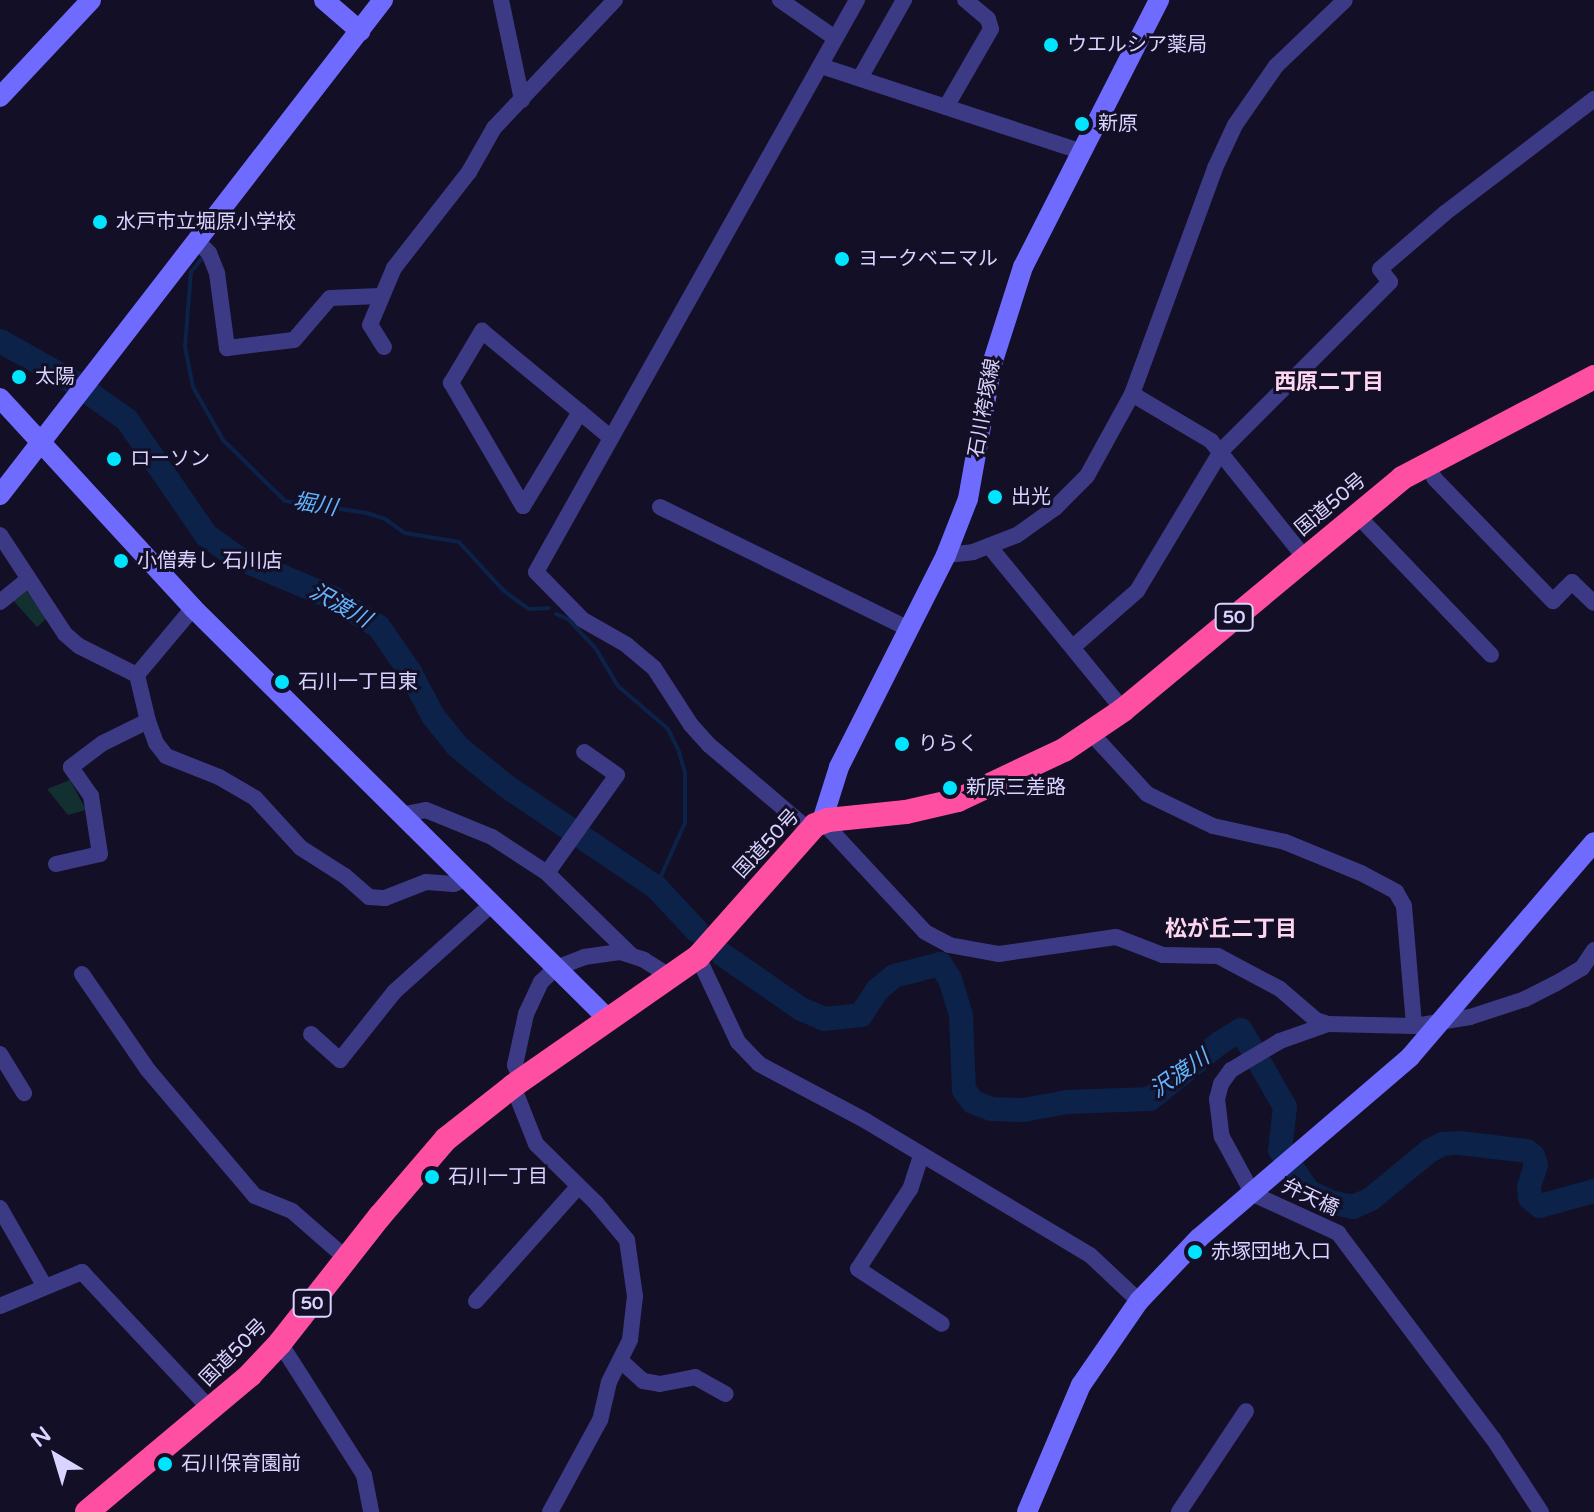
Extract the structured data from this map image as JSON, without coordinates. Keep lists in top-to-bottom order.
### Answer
{
  "streets": {
    "highway": ["国道50号", "50"],
    "street": ["石川袴塚線", "弁天橋"]
  },
  "crossings": [
    ["石川袴塚線", "国道50号"]
  ],
  "districts": ["西原二丁目", "松が丘二丁目"],
  "water": ["堀川", "沢渡川"],
  "places": [
    "ウエルシア薬局",
    "新原",
    "水戸市立堀原小学校",
    "ヨークベニマル",
    "太陽",
    "ローソン",
    "出光",
    "小僧寿し 石川店",
    "石川一丁目東",
    "りらく",
    "新原三差路",
    "石川一丁目",
    "赤塚団地入口",
    "石川保育園前"
  ],
  "north": "top left"
}
